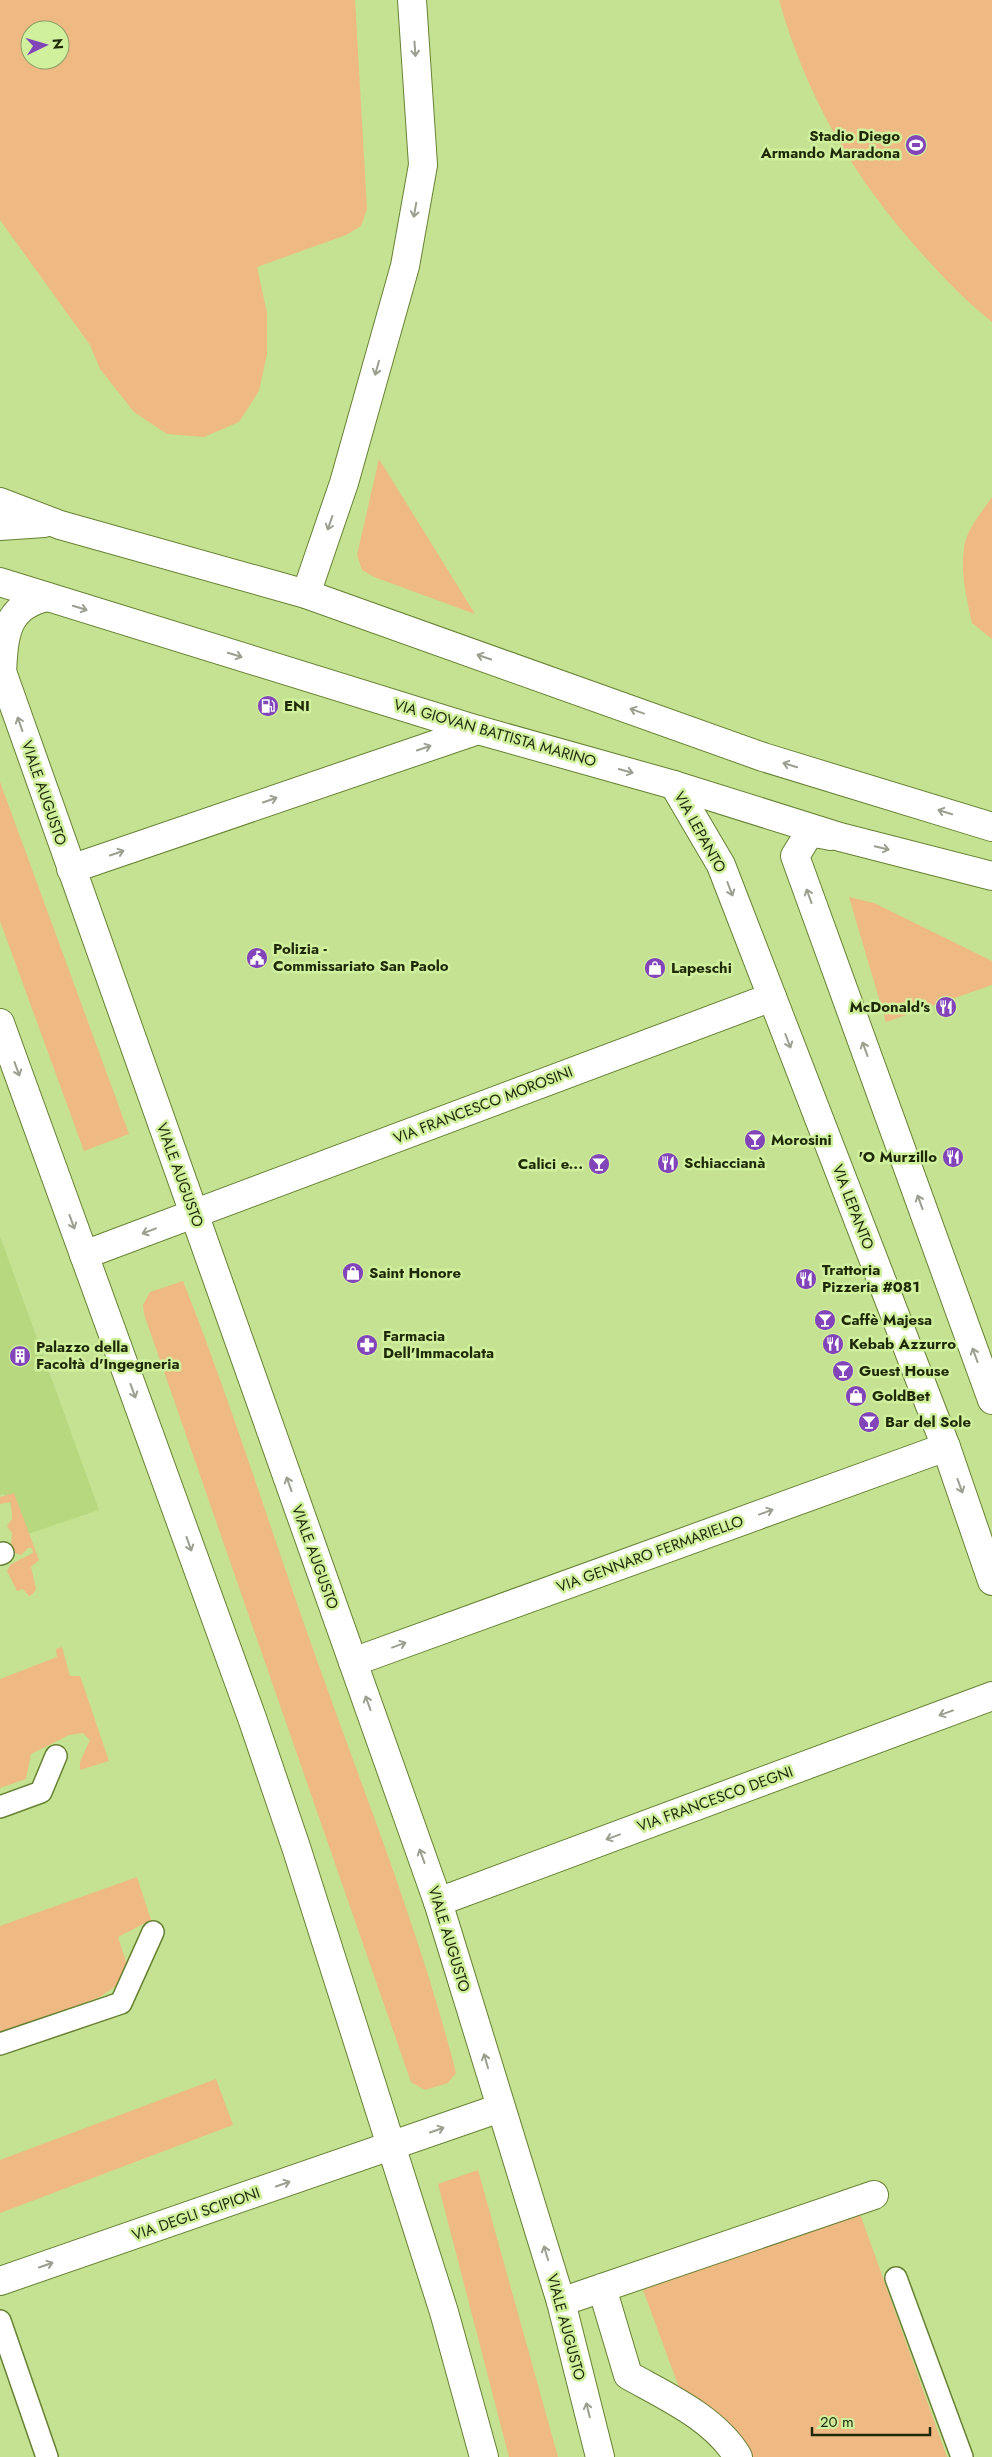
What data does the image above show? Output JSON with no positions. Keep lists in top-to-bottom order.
{
  "streets": {
    "street": [
      "VIA GIOVAN BATTISTA MARINO",
      "VIALE AUGUSTO",
      "VIA LEPANTO",
      "VIA FRANCESCO MOROSINI",
      "VIA GENNARO FERMARIELLO",
      "VIA FRANCESCO DEGNI",
      "VIA DEGLI SCIPIONI"
    ]
  },
  "crossings": [
    ["VIA GIOVAN BATTISTA MARINO", "VIA LEPANTO"],
    ["VIALE AUGUSTO", "VIA FRANCESCO MOROSINI"],
    ["VIALE AUGUSTO", "VIA GENNARO FERMARIELLO"],
    ["VIALE AUGUSTO", "VIA FRANCESCO DEGNI"],
    ["VIALE AUGUSTO", "VIA DEGLI SCIPIONI"],
    ["VIA LEPANTO", "VIA FRANCESCO MOROSINI"],
    ["VIA LEPANTO", "VIA GENNARO FERMARIELLO"]
  ],
  "one_way": ["VIA GENNARO FERMARIELLO", "VIA FRANCESCO DEGNI", "VIA DEGLI SCIPIONI"],
  "places": {
    "sports": ["Stadio Diego Armando Maradona"],
    "fuel station": ["ENI"],
    "public building": ["Polizia - Commissariato San Paolo"],
    "shop": ["Lapeschi", "Saint Honore", "GoldBet"],
    "restaurant": [
      "McDonald's",
      "'O Murzillo",
      "Schiaccianà",
      "Trattoria Pizzeria #081",
      "Kebab Azzurro"
    ],
    "bar": [
      "Morosini",
      "Calici e...",
      "Caffè Majesa",
      "Guest House",
      "Bar del Sole"
    ],
    "pharmacy": ["Farmacia Dell'Immacolata"],
    "building": ["Palazzo della Facoltà d'Ingegneria"]
  },
  "scale_bar": "20 m",
  "north": "right"
}
